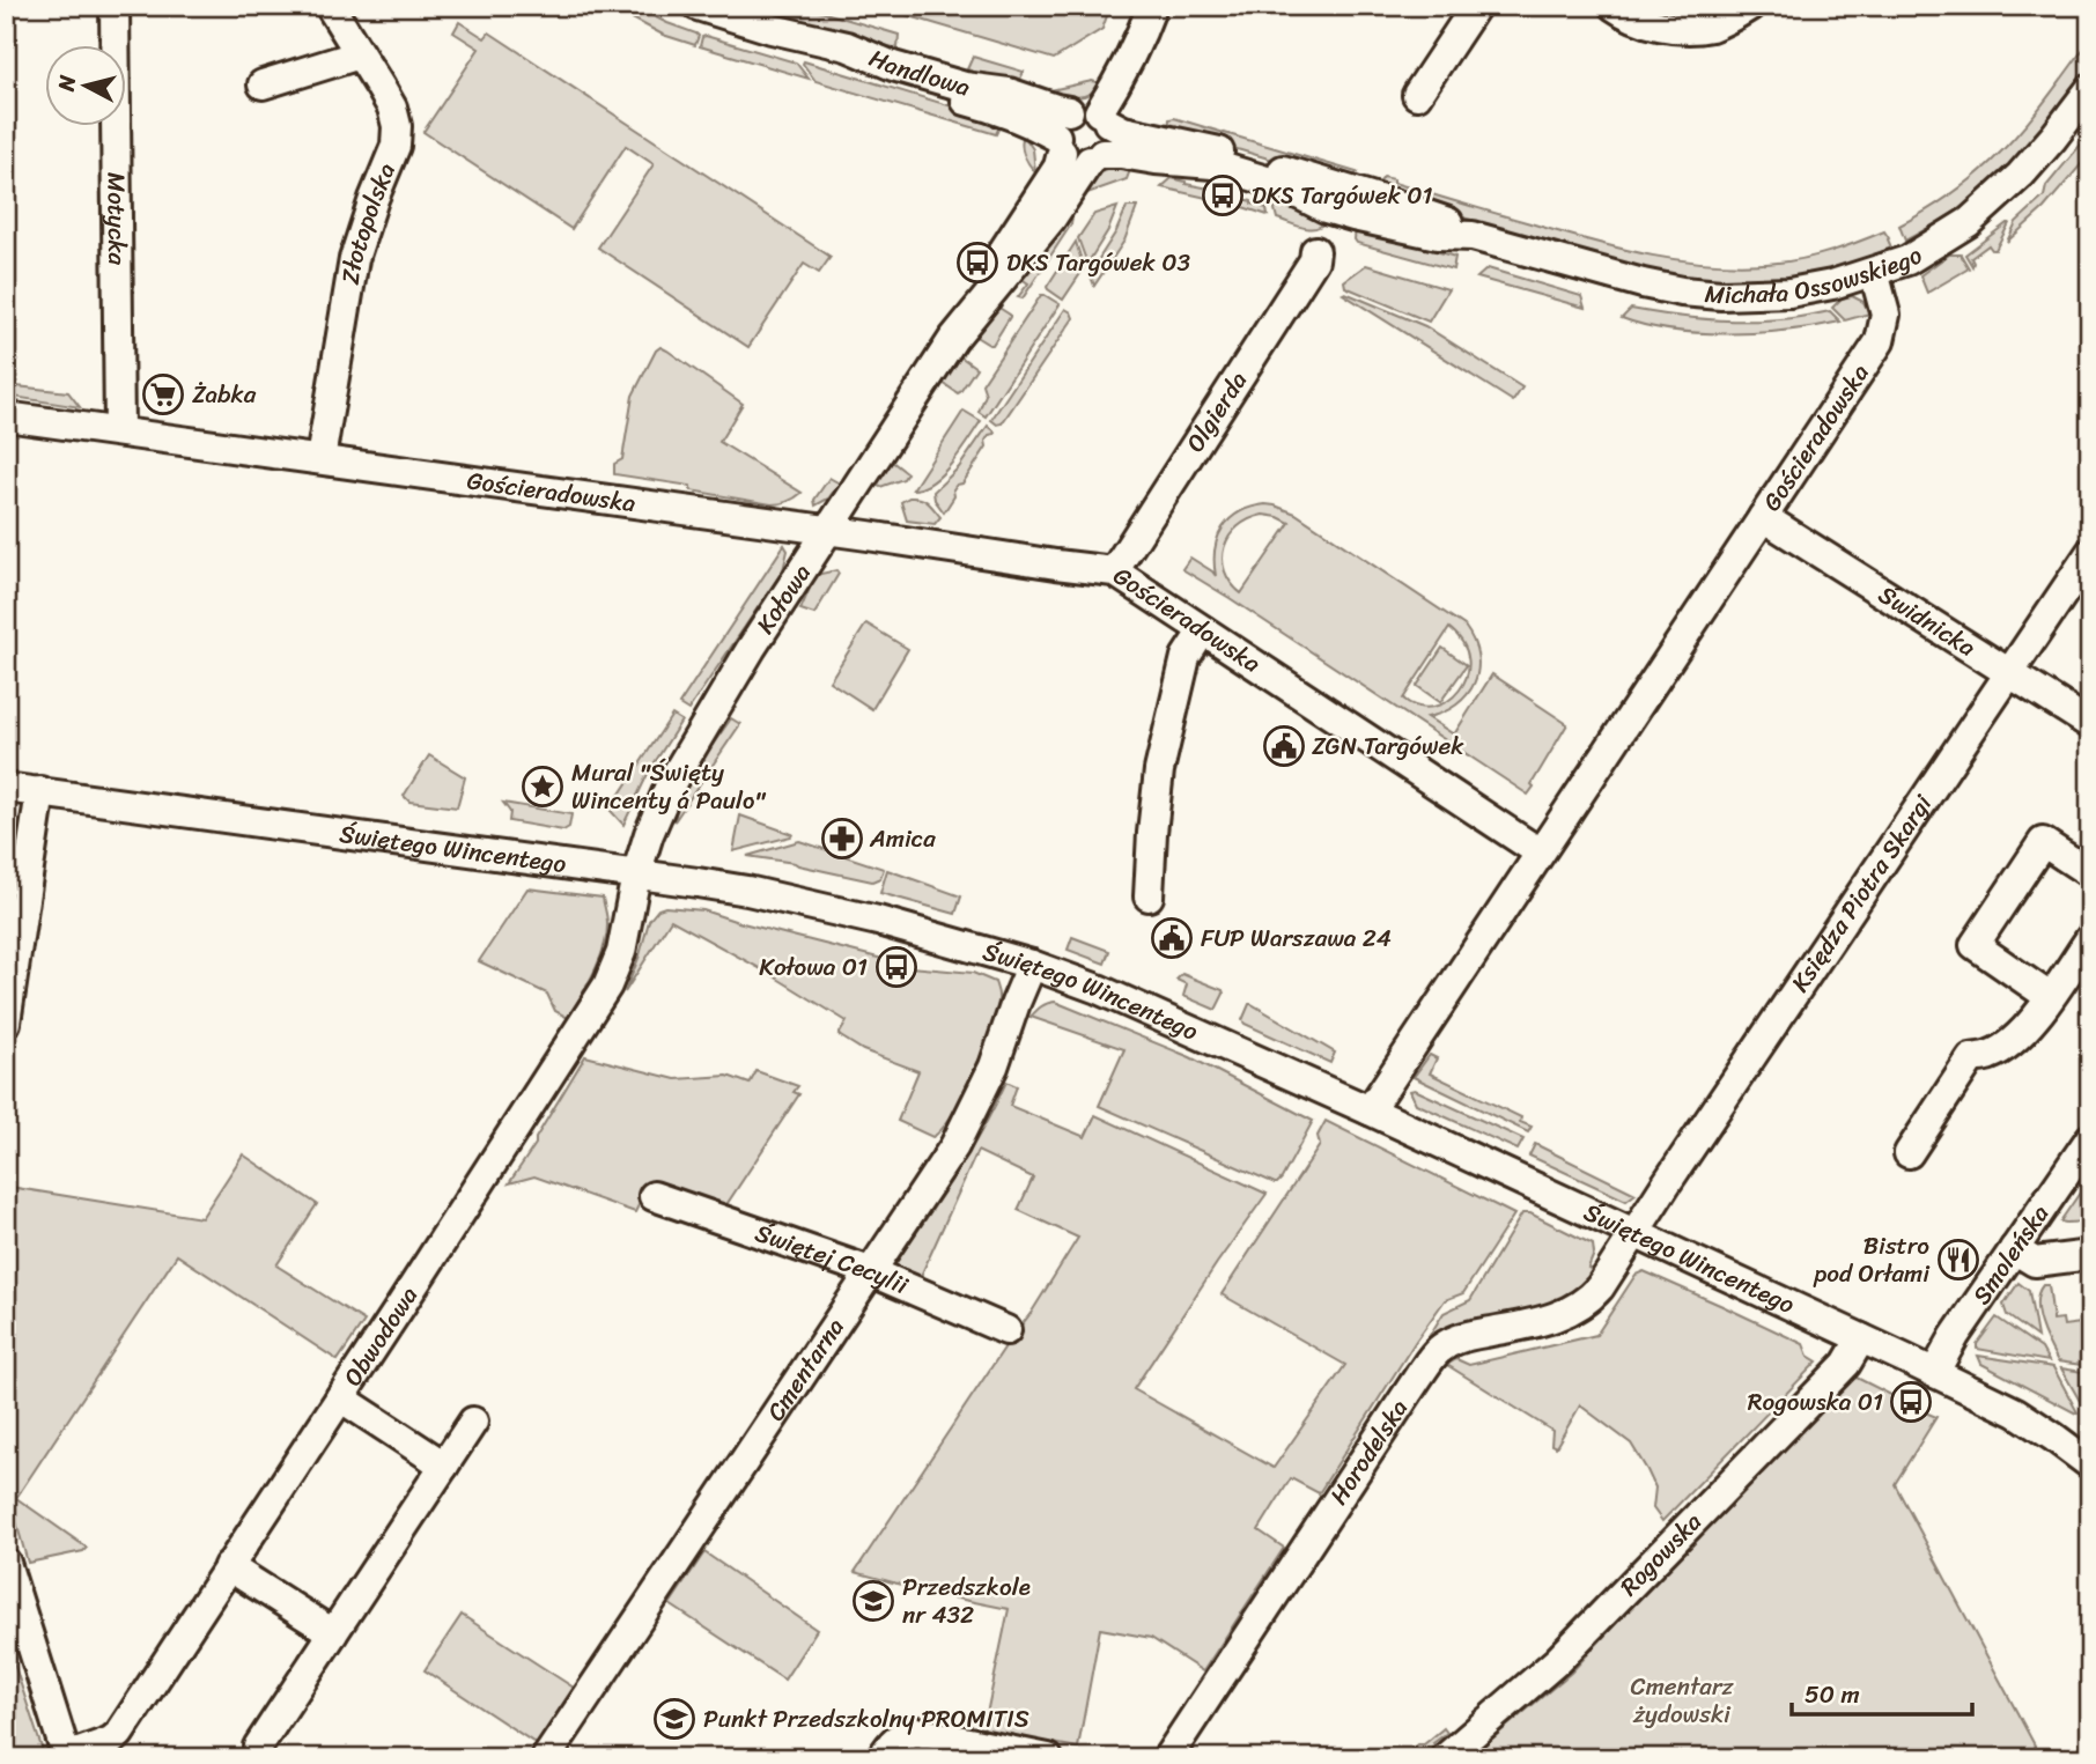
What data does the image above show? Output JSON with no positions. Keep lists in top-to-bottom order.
{
  "streets": {
    "street": [
      "Handlowa",
      "Motycka",
      "Złotopolska",
      "Michała Ossowskiego",
      "Olgierda",
      "Gościeradowska",
      "Kołowa",
      "Świdnicka",
      "Świętego Wincentego",
      "Księdza Piotra Skargi",
      "Smoleńska",
      "Świętej Cecylii",
      "Obwodowa",
      "Cmentarna",
      "Horodelska",
      "Rogowska"
    ]
  },
  "crossings": [
    ["Handlowa", "Michała Ossowskiego"],
    ["Handlowa", "Kołowa"],
    ["Motycka", "Gościeradowska"],
    ["Złotopolska", "Gościeradowska"],
    ["Michała Ossowskiego", "Gościeradowska"],
    ["Michała Ossowskiego", "Kołowa"],
    ["Olgierda", "Gościeradowska"],
    ["Gościeradowska", "Kołowa"],
    ["Gościeradowska", "Świdnicka"],
    ["Kołowa", "Świętego Wincentego"],
    ["Kołowa", "Obwodowa"],
    ["Świdnicka", "Księdza Piotra Skargi"],
    ["Świętego Wincentego", "Księdza Piotra Skargi"],
    ["Świętego Wincentego", "Smoleńska"],
    ["Świętego Wincentego", "Obwodowa"],
    ["Świętego Wincentego", "Cmentarna"],
    ["Świętego Wincentego", "Horodelska"],
    ["Świętego Wincentego", "Rogowska"],
    ["Księdza Piotra Skargi", "Horodelska"],
    ["Świętej Cecylii", "Cmentarna"]
  ],
  "parks": ["Cmentarz żydowski"],
  "places": {
    "bus stop": [
      "DKS Targówek 01",
      "DKS Targówek 03",
      "Kołowa 01",
      "Rogowska 01"
    ],
    "supermarket": ["Żabka"],
    "public building": ["ZGN Targówek", "FUP Warszawa 24"],
    "place": ["Mural \"Święty Wincenty á Paulo\""],
    "pharmacy": ["Amica"],
    "restaurant": ["Bistro pod Orłami"],
    "school or university": ["Przedszkole nr 432", "Punkt Przedszkolny PROMITIS"]
  },
  "scale_bar": "50 m",
  "north": "left"
}
